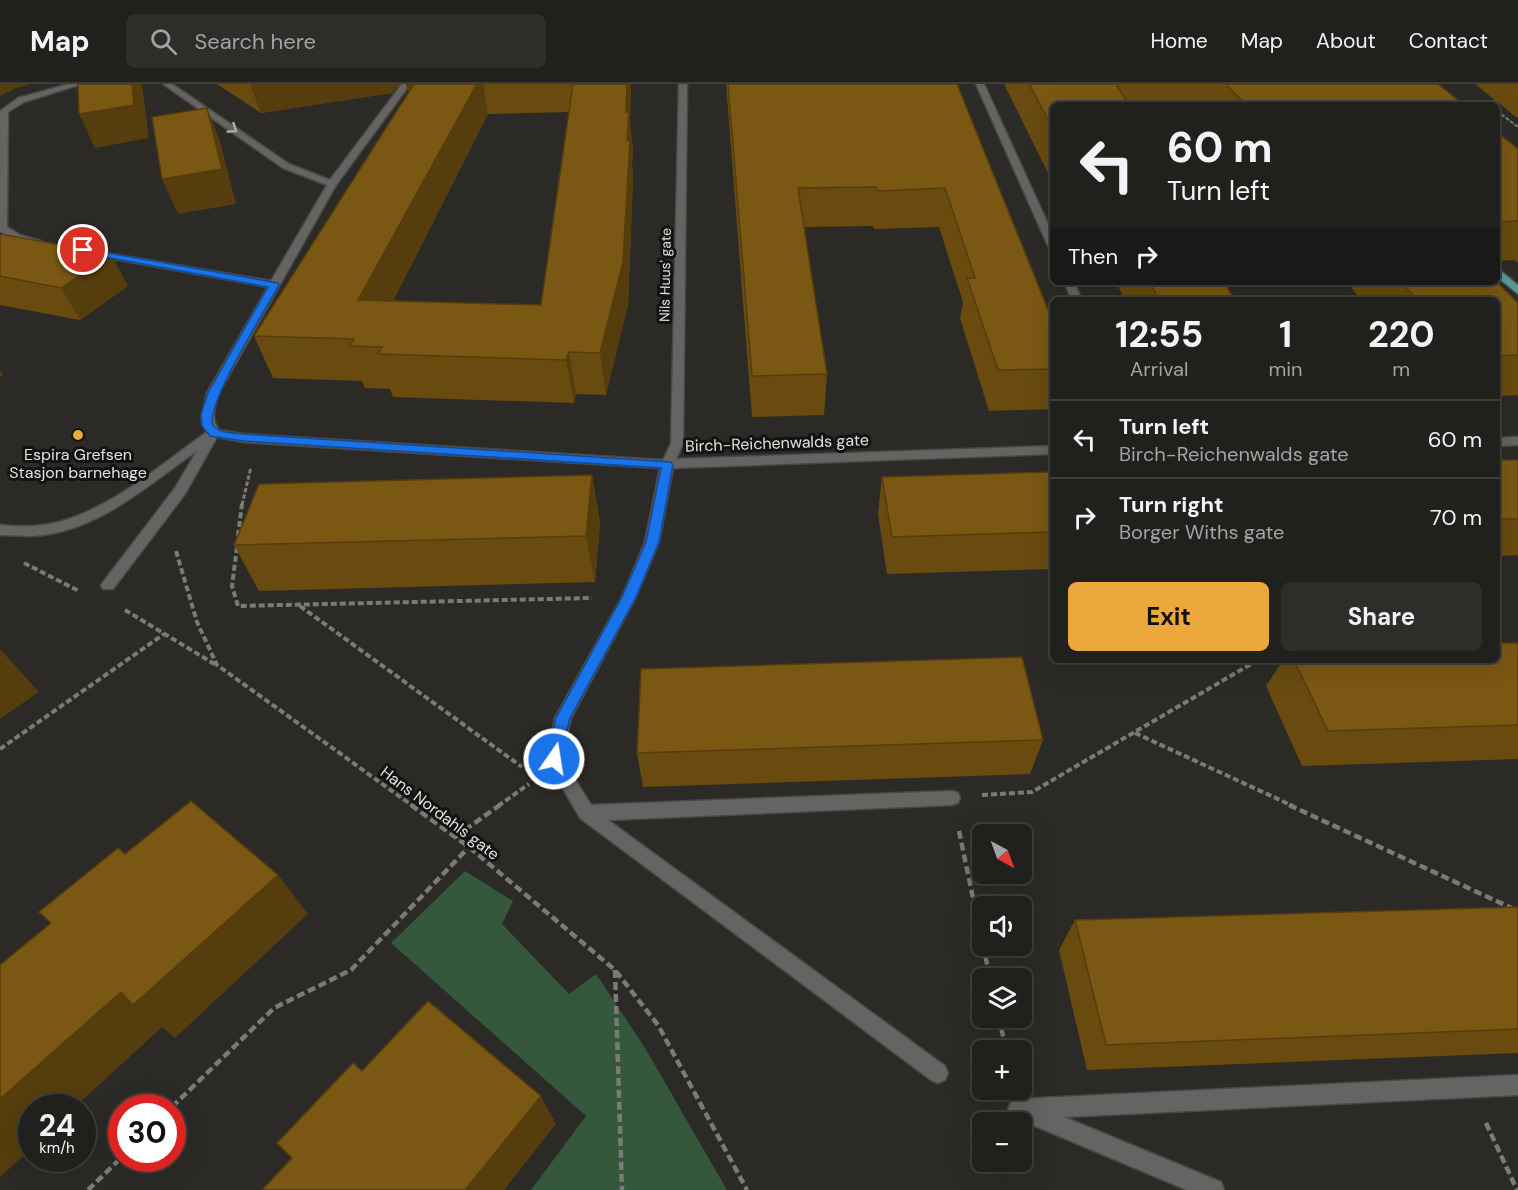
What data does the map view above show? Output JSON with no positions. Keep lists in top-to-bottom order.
{
  "streets": {
    "street": ["Nils Huus' gate", "Birch-Reichenwalds gate"],
    "path": ["Hans Nordahls gate"]
  },
  "crossings": [
    ["Nils Huus' gate", "Birch-Reichenwalds gate"]
  ],
  "places": ["Espira Grefsen Stasjon barnehage"],
  "north": "bottom right",
  "page": {
    "header": "Map",
    "search": "Search here",
    "nav": [
      "Home",
      "Map",
      "About",
      "Contact"
    ],
    "turn": ["60 m", "Turn left"],
    "then": "Then",
    "eta": [
      "12:55",
      "Arrival",
      "1",
      "min",
      "220",
      "m"
    ],
    "list": [
      {
        "name": "Turn left",
        "note": "Birch-Reichenwalds gate",
        "value": "60 m"
      },
      {
        "name": "Turn right",
        "note": "Borger Withs gate",
        "value": "70 m"
      }
    ],
    "buttons": ["Exit", "Share"],
    "map_buttons": ["+", "−"],
    "speed": "24 km/h",
    "limit": "30"
  }
}
